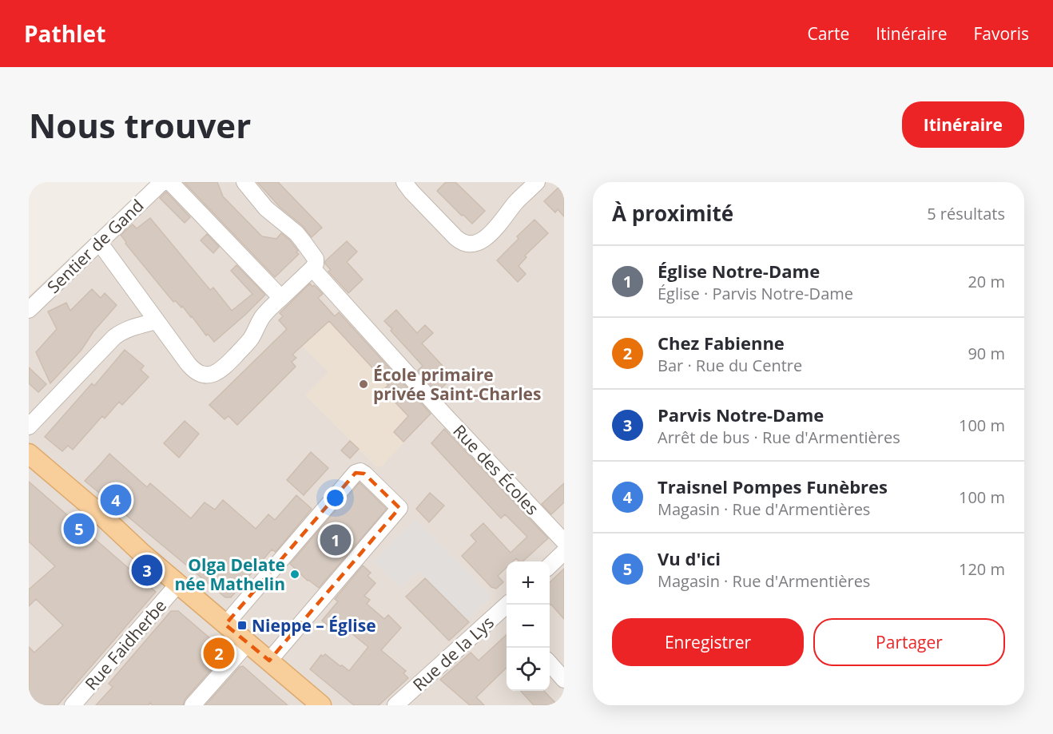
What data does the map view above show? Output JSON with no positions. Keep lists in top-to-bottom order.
{
  "streets": {
    "street": [
      "Sentier de Gand",
      "Rue des Écoles",
      "Rue Faidherbe",
      "Rue de la Lys"
    ]
  },
  "places": {
    "other": ["École primaire privée Saint-Charles", "Olga Delate née Mathelin"],
    "transit": ["Nieppe – Église"]
  },
  "page": {
    "header": "Pathlet",
    "nav": ["Carte", "Itinéraire", "Favoris"],
    "buttons": [
      "Itinéraire",
      ["Enregistrer", "Partager"]
    ],
    "title": "Nous trouver",
    "heading": ["À proximité", "5 résultats"],
    "list": [
      {
        "mark": "1",
        "name": "Église Notre-Dame",
        "note": "Église · Parvis Notre-Dame",
        "value": "20 m"
      },
      {
        "mark": "2",
        "name": "Chez Fabienne",
        "note": "Bar · Rue du Centre",
        "value": "90 m"
      },
      {
        "mark": "3",
        "name": "Parvis Notre-Dame",
        "note": "Arrêt de bus · Rue d'Armentières",
        "value": "100 m"
      },
      {
        "mark": "4",
        "name": "Traisnel Pompes Funèbres",
        "note": "Magasin · Rue d'Armentières",
        "value": "100 m"
      },
      {
        "mark": "5",
        "name": "Vu d'ici",
        "note": "Magasin · Rue d'Armentières",
        "value": "120 m"
      }
    ],
    "pins": [
      "4",
      "5",
      "1",
      "3",
      "2"
    ],
    "map_buttons": ["+", "−"]
  }
}
